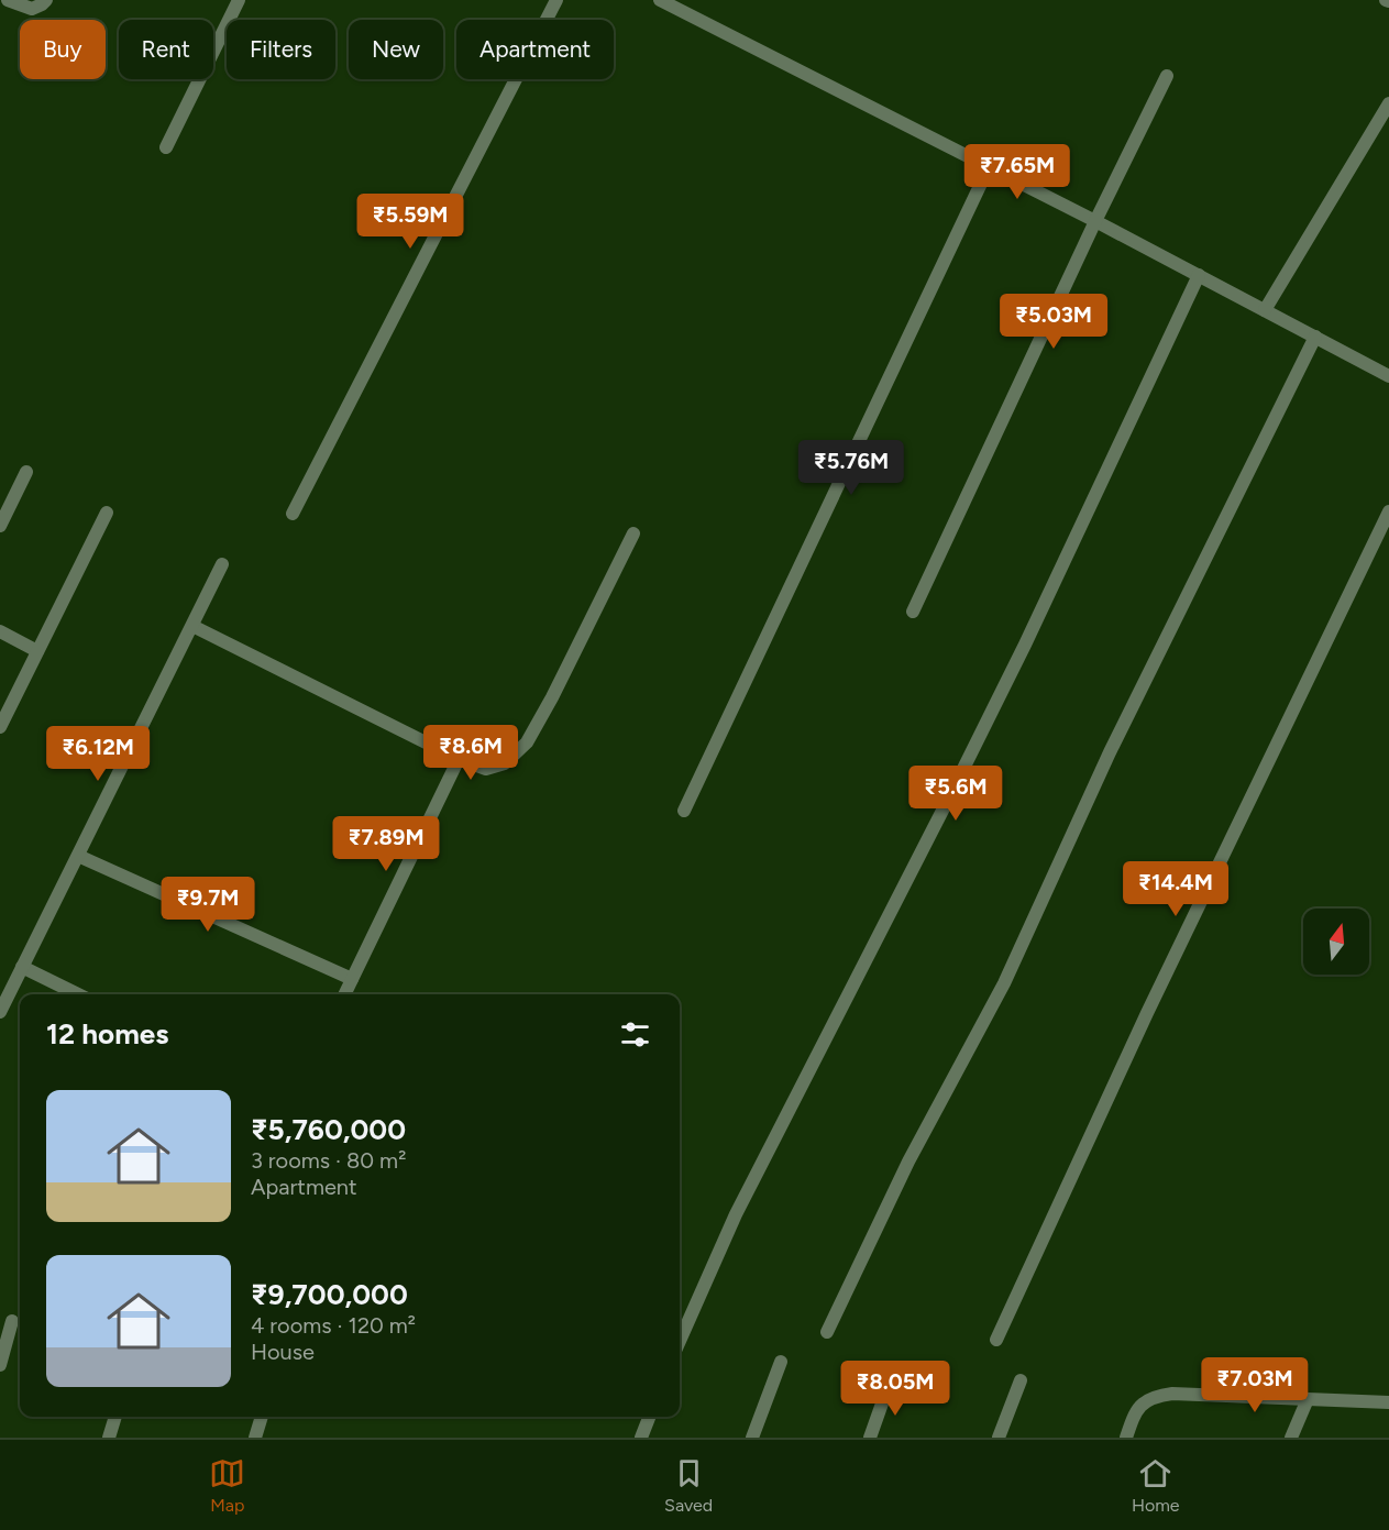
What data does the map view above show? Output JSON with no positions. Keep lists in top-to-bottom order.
{
  "north": "top",
  "page": {
    "chip": [
      "Buy",
      "Rent",
      "Filters",
      "New",
      "Apartment"
    ],
    "price": [
      "₹7.65M",
      "₹5.59M",
      "₹5.03M",
      "₹5.76M",
      "₹8.6M",
      "₹6.12M",
      "₹5.6M",
      "₹7.89M",
      "₹14.4M",
      "₹9.7M",
      "₹7.03M",
      "₹8.05M"
    ],
    "heading": "12 homes",
    "list": [
      {
        "name": "₹5,760,000",
        "note": "3 rooms · 80 m² · Apartment"
      },
      {
        "name": "₹9,700,000",
        "note": "4 rooms · 120 m² · House"
      }
    ],
    "tabs": ["Map", "Saved", "Home"]
  }
}
